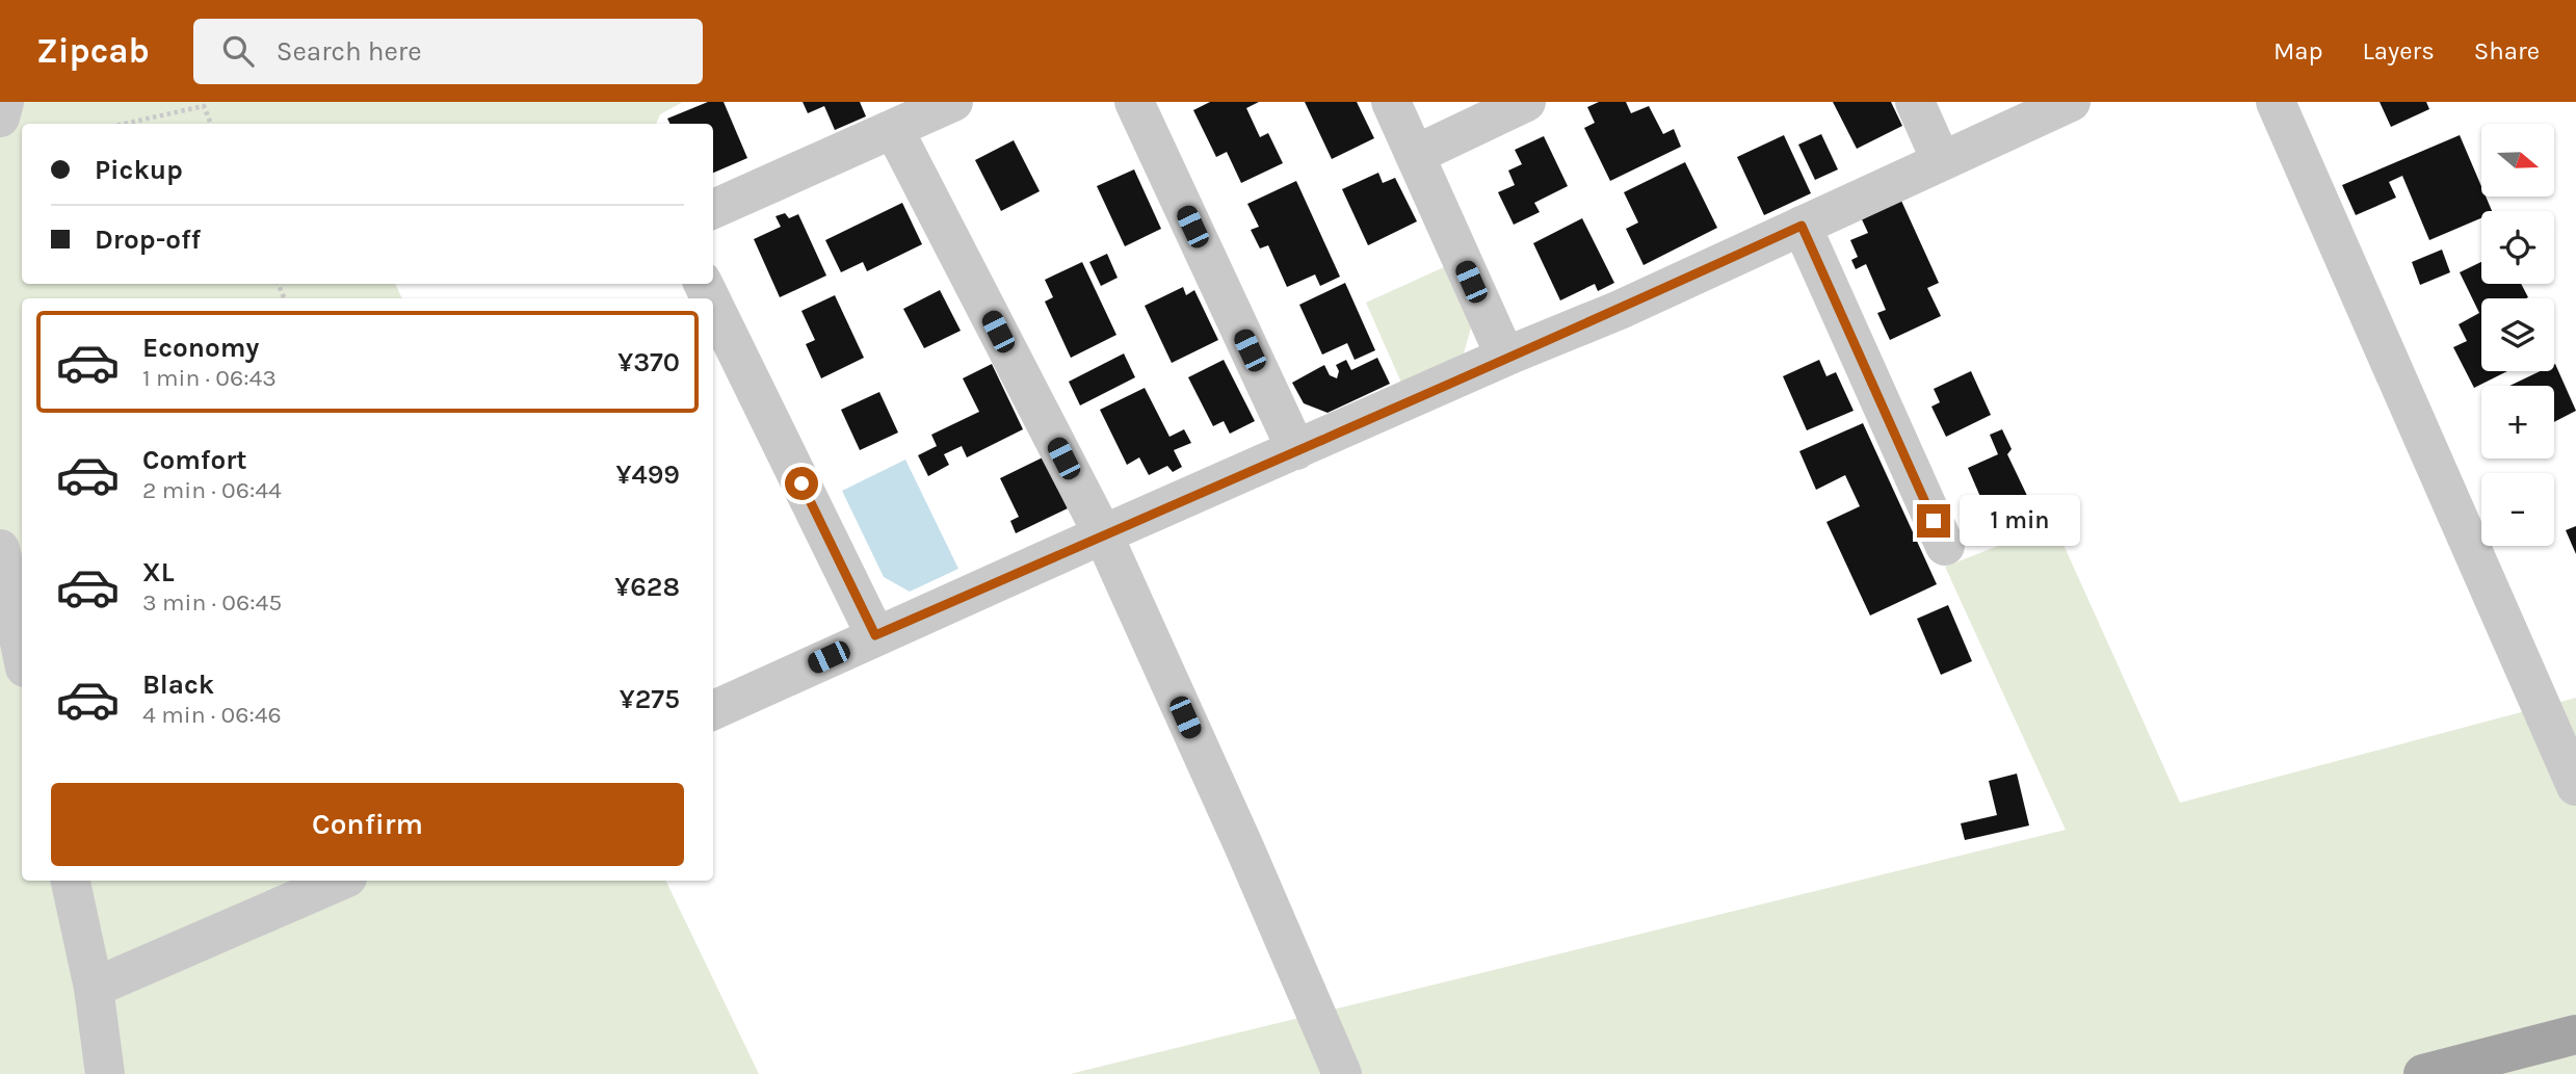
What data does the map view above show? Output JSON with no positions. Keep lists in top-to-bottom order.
{
  "north": "right",
  "page": {
    "header": "Zipcab",
    "search": "Search here",
    "nav": ["Map", "Layers", "Share"],
    "map_buttons": ["+", "−"],
    "banner": ["Pickup", "Drop-off"],
    "list": [
      {
        "name": "Economy",
        "note": "1 min · 06:43",
        "value": "¥370"
      },
      {
        "name": "Comfort",
        "note": "2 min · 06:44",
        "value": "¥499"
      },
      {
        "name": "XL",
        "note": "3 min · 06:45",
        "value": "¥628"
      },
      {
        "name": "Black",
        "note": "4 min · 06:46",
        "value": "¥275"
      }
    ],
    "bubble": "1 min",
    "buttons": "Confirm"
  }
}
